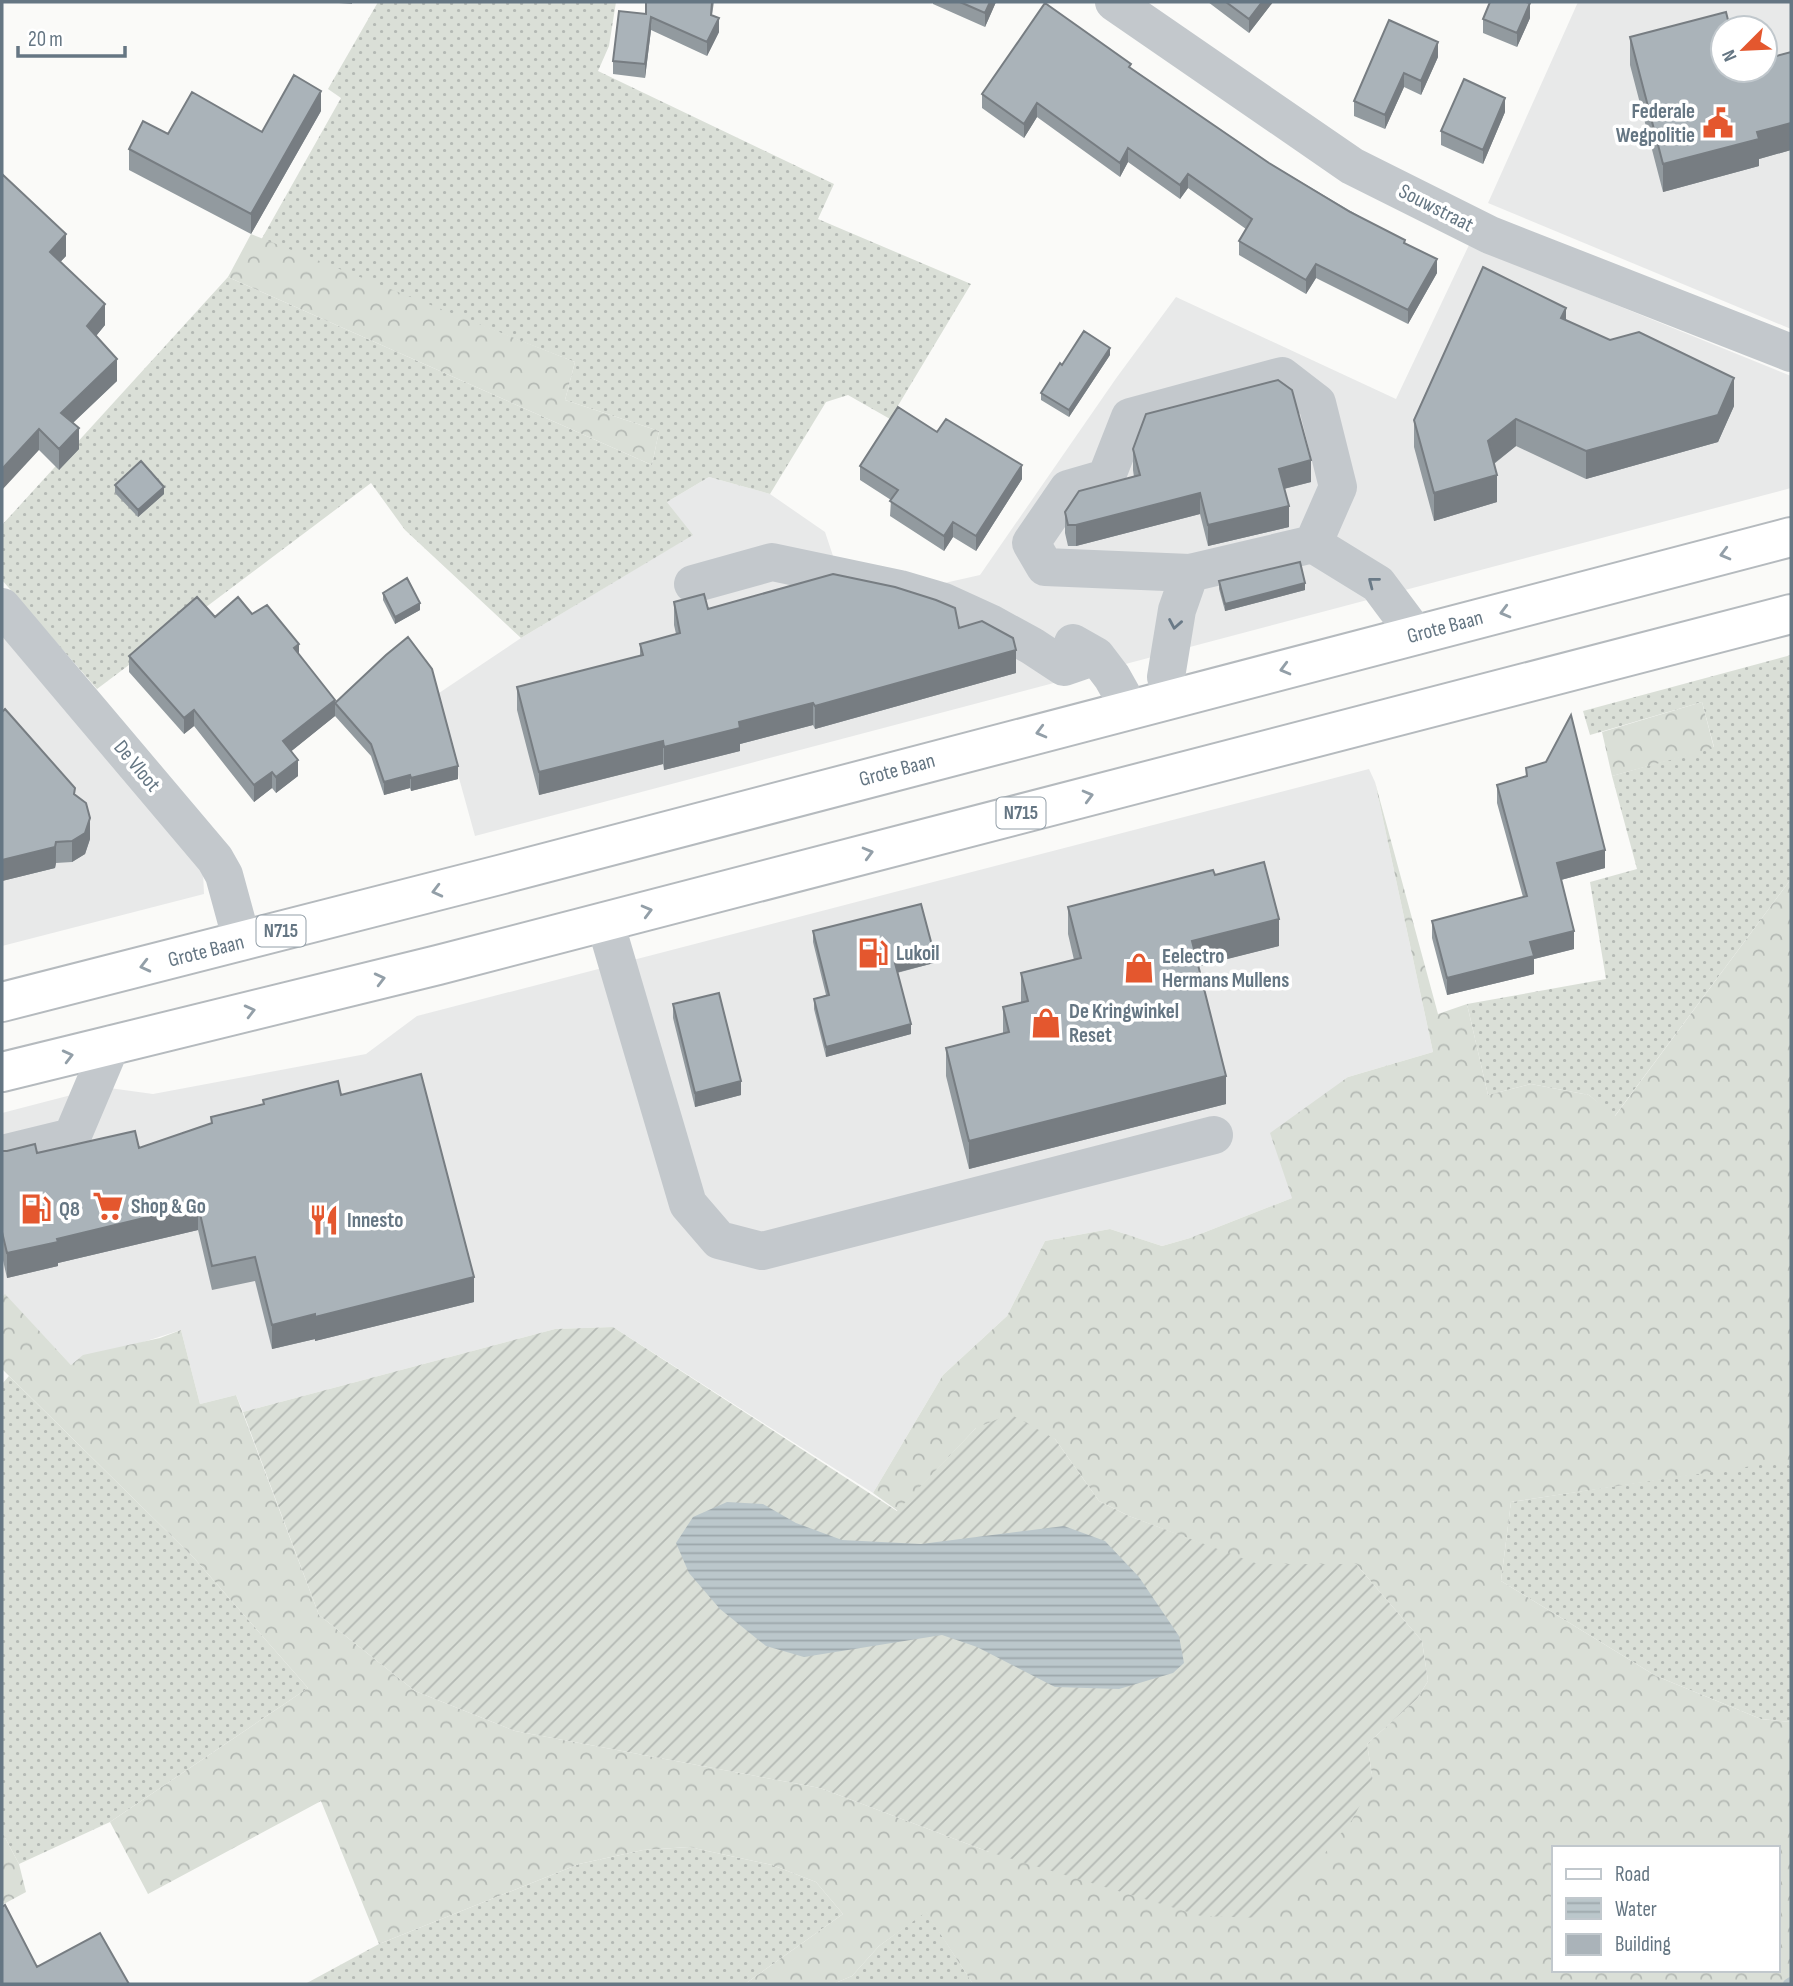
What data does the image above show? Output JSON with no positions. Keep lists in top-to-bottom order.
{
  "streets": {
    "main road": ["Grote Baan", "N715"],
    "street": ["Souwstraat", "De Vloot"]
  },
  "crossings": [
    ["Grote Baan", "De Vloot"]
  ],
  "places": {
    "public building": ["Federale Wegpolitie"],
    "fuel station": ["Lukoil", "Q8"],
    "shop": ["Eelectro Hermans Mullens", "De Kringwinkel Reset"],
    "supermarket": ["Shop & Go"],
    "restaurant": ["Innesto"]
  },
  "legend": ["Road", "Water", "Building"],
  "scale_bar": "20 m",
  "north": "bottom left"
}
